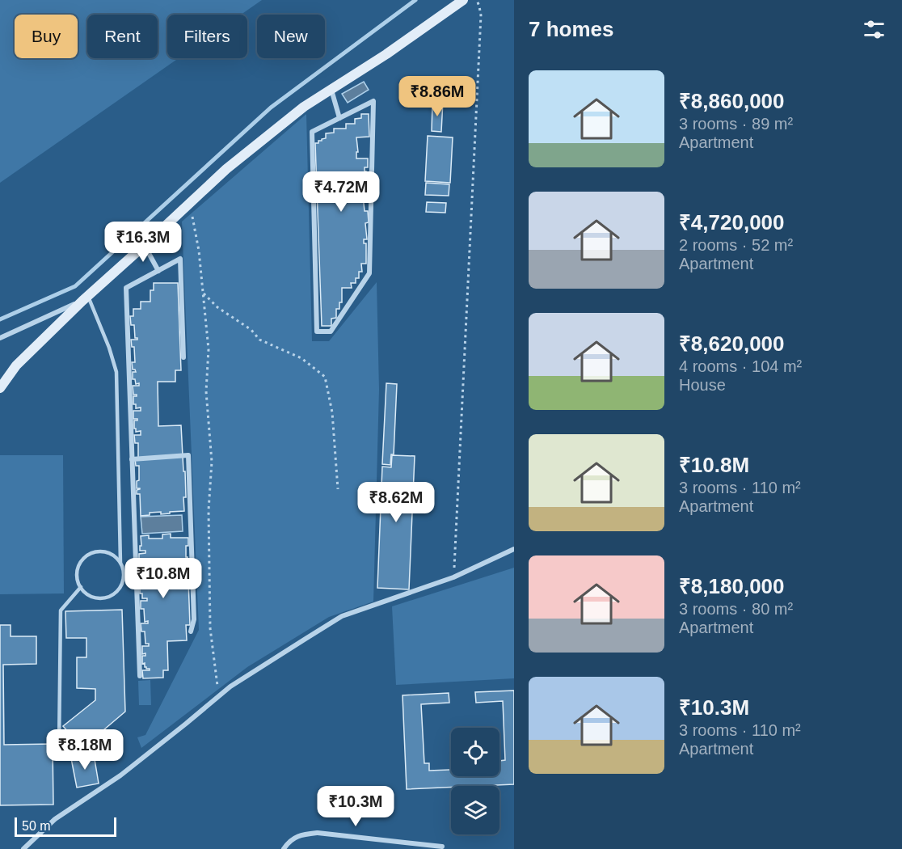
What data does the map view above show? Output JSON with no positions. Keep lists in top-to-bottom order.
{
  "scale_bar": "50 m",
  "page": {
    "heading": "7 homes",
    "chip": [
      "Buy",
      "Rent",
      "Filters",
      "New"
    ],
    "list": [
      {
        "name": "₹8,860,000",
        "note": "3 rooms · 89 m² · Apartment"
      },
      {
        "name": "₹4,720,000",
        "note": "2 rooms · 52 m² · Apartment"
      },
      {
        "name": "₹8,620,000",
        "note": "4 rooms · 104 m² · House"
      },
      {
        "name": "₹10.8M",
        "note": "3 rooms · 110 m² · Apartment"
      },
      {
        "name": "₹8,180,000",
        "note": "3 rooms · 80 m² · Apartment"
      },
      {
        "name": "₹10.3M",
        "note": "3 rooms · 110 m² · Apartment"
      }
    ],
    "price": [
      "₹8.86M",
      "₹4.72M",
      "₹16.3M",
      "₹8.62M",
      "₹10.8M",
      "₹8.18M",
      "₹10.3M"
    ],
    "scale": "50 m"
  }
}
